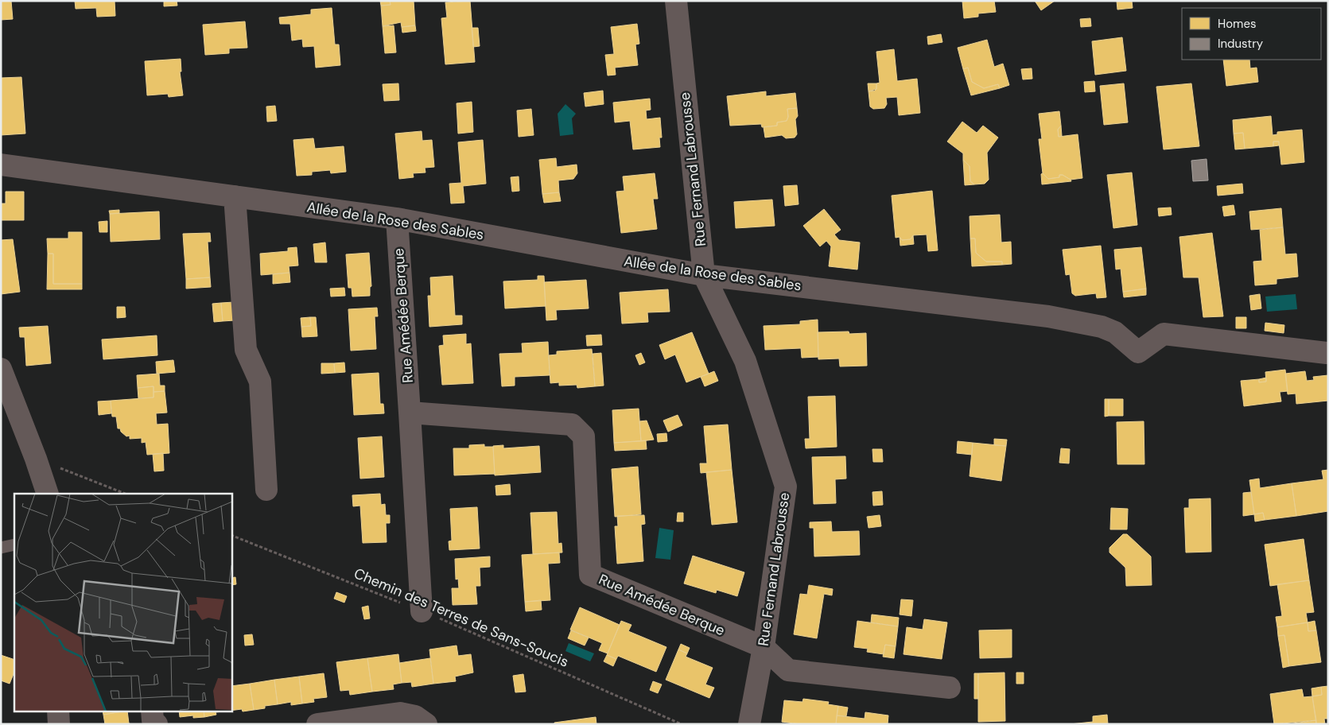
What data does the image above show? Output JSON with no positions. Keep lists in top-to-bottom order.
{
  "streets": {
    "street": ["Rue Fernand Labrousse", "Allée de la Rose des Sables", "Rue Amédée Berque"],
    "path": ["Chemin des Terres de Sans-Soucis"]
  },
  "crossings": [
    ["Rue Fernand Labrousse", "Allée de la Rose des Sables"],
    ["Rue Fernand Labrousse", "Rue Amédée Berque"],
    ["Allée de la Rose des Sables", "Rue Amédée Berque"],
    ["Rue Amédée Berque", "Chemin des Terres de Sans-Soucis"]
  ],
  "legend": ["Homes", "Industry"]
}
